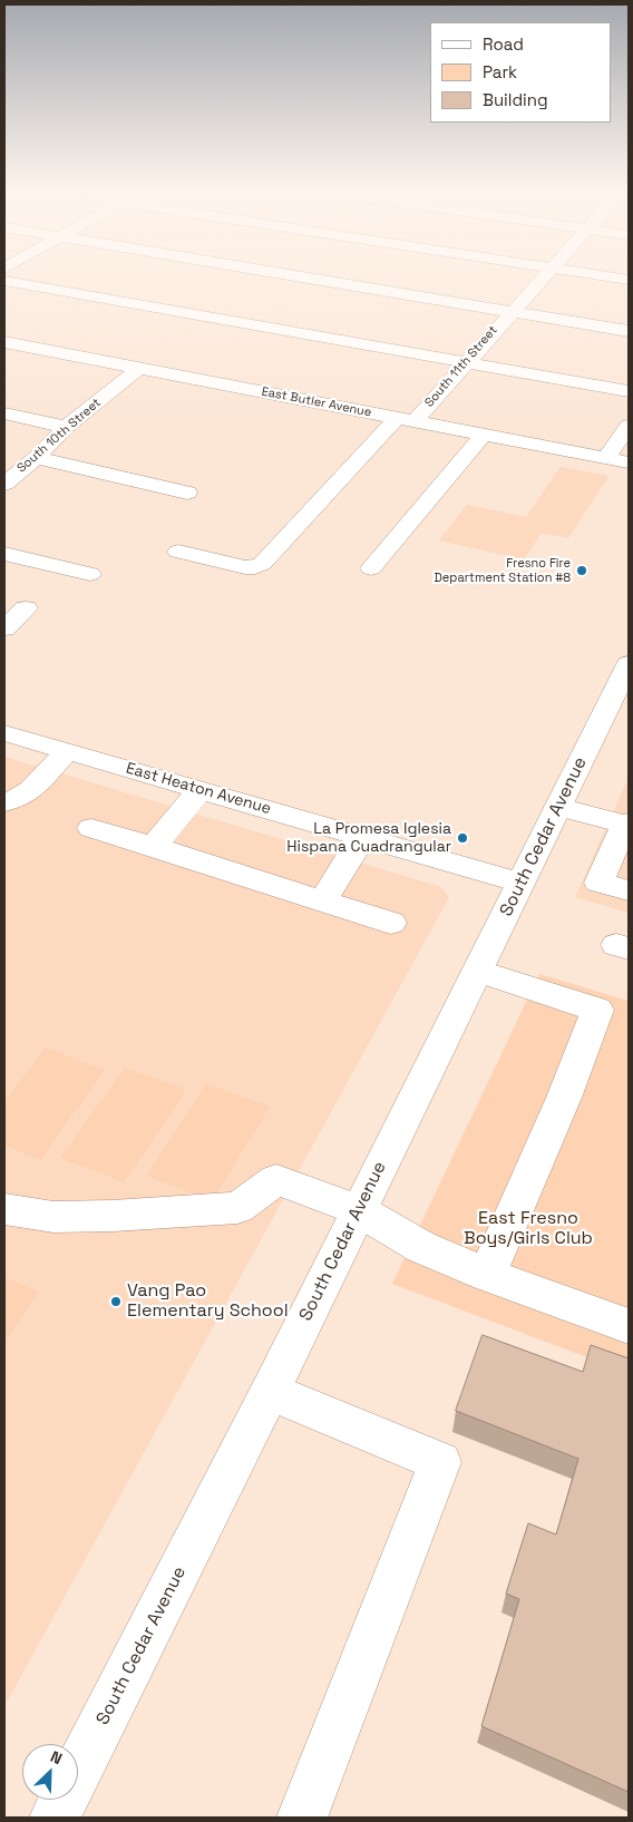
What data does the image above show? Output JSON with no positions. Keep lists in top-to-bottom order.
{
  "streets": {
    "street": [
      "South 11th Street",
      "East Butler Avenue",
      "South 10th Street",
      "East Heaton Avenue",
      "South Cedar Avenue"
    ]
  },
  "crossings": [
    ["South 11th Street", "East Butler Avenue"],
    ["East Butler Avenue", "South 10th Street"],
    ["East Heaton Avenue", "South Cedar Avenue"]
  ],
  "parks": ["East Fresno Boys/Girls Club"],
  "places": ["Fresno Fire Department Station #8", "La Promesa Iglesia Hispana Cuadrangular", "Vang Pao Elementary School"],
  "legend": ["Road", "Park", "Building"],
  "north": "top right"
}
